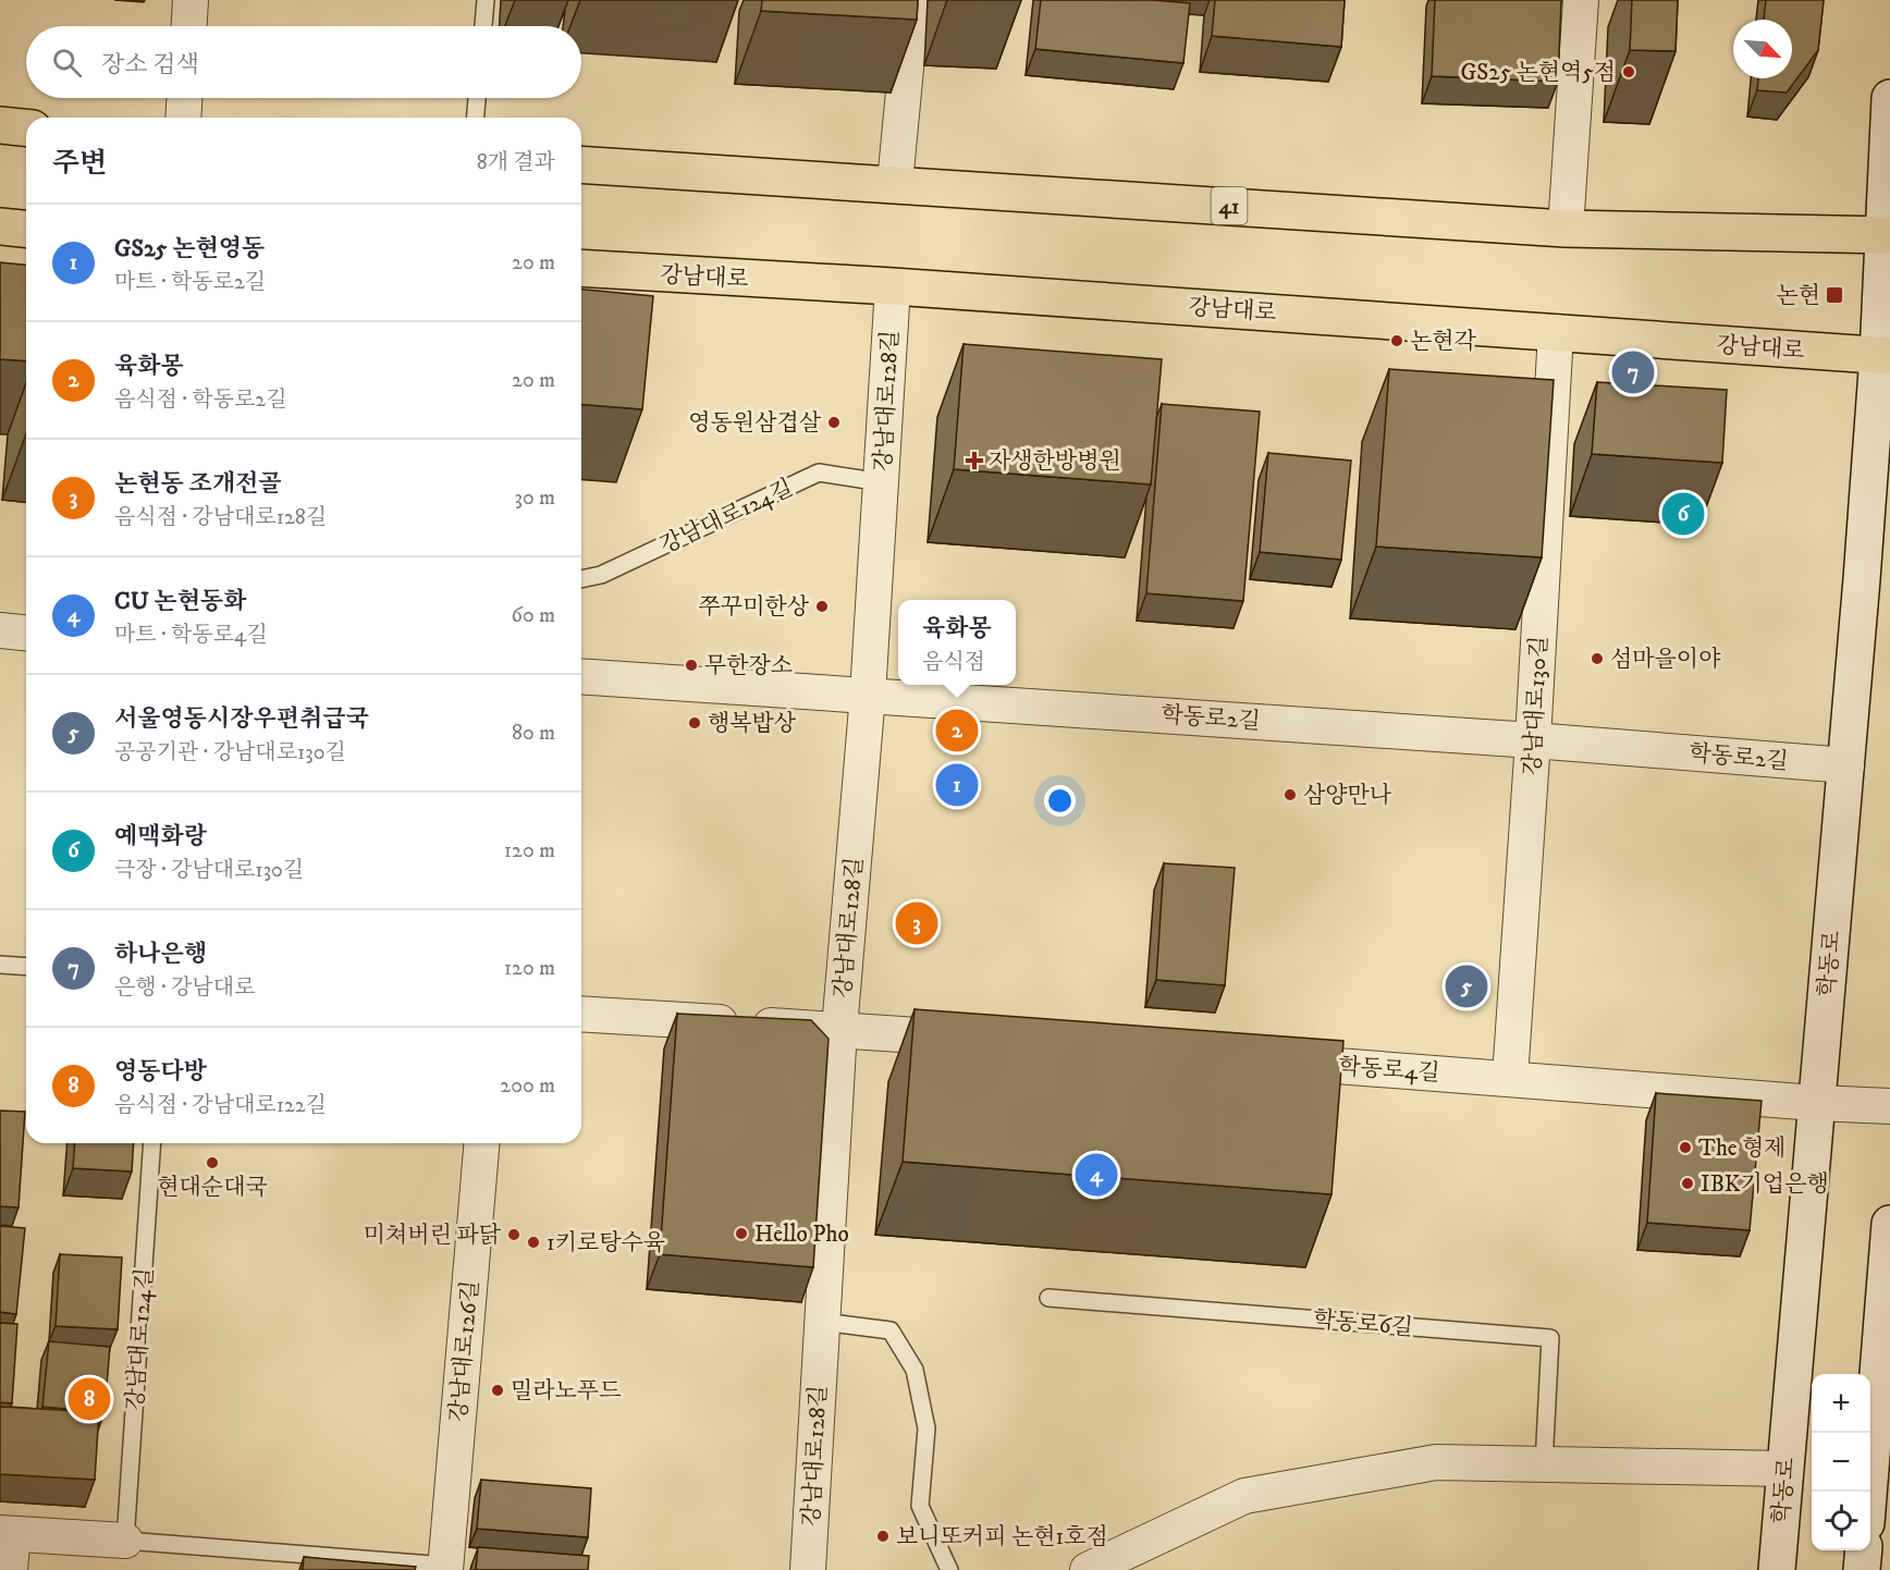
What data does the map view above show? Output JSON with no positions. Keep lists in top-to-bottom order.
{
  "streets": {
    "main road": ["41", "강남대로", "학동로"],
    "street": [
      "강남대로128길",
      "강남대로130길",
      "학동로2길",
      "학동로4길",
      "강남대로126길"
    ],
    "lane": ["강남대로124길", "학동로6길"]
  },
  "crossings": [
    ["41", "학동로"],
    ["강남대로", "강남대로128길"],
    ["강남대로", "강남대로130길"],
    ["강남대로", "학동로"],
    ["강남대로128길", "강남대로124길"],
    ["강남대로128길", "학동로2길"],
    ["강남대로124길", "강남대로126길"],
    ["강남대로130길", "학동로2길"],
    ["강남대로130길", "학동로4길"],
    ["학동로2길", "학동로"],
    ["학동로", "학동로4길"]
  ],
  "places": {
    "other": [
      "GS25 논현역5점",
      "논현각",
      "영동원삼겹살",
      "쭈꾸미한상",
      "섬마을이야",
      "무한장소",
      "행복밥상",
      "삼양만나",
      "The 형제",
      "현대순대국",
      "IBK기업은행",
      "Hello Pho",
      "미쳐버린 파닭",
      "1키로탕수육",
      "밀라노푸드",
      "보니또커피 논현1호점"
    ],
    "transit": ["논현"],
    "health": ["자생한방병원"]
  },
  "north": "bottom right",
  "page": {
    "search": "장소 검색",
    "heading": ["주변", "8개 결과"],
    "list": [
      {
        "mark": "1",
        "name": "GS25 논현영동",
        "note": "마트 · 학동로2길",
        "value": "20 m"
      },
      {
        "mark": "2",
        "name": "육화몽",
        "note": "음식점 · 학동로2길",
        "value": "20 m"
      },
      {
        "mark": "3",
        "name": "논현동 조개전골",
        "note": "음식점 · 강남대로128길",
        "value": "30 m"
      },
      {
        "mark": "4",
        "name": "CU 논현동화",
        "note": "마트 · 학동로4길",
        "value": "60 m"
      },
      {
        "mark": "5",
        "name": "서울영동시장우편취급국",
        "note": "공공기관 · 강남대로130길",
        "value": "80 m"
      },
      {
        "mark": "6",
        "name": "예맥화랑",
        "note": "극장 · 강남대로130길",
        "value": "120 m"
      },
      {
        "mark": "7",
        "name": "하나은행",
        "note": "은행 · 강남대로",
        "value": "120 m"
      },
      {
        "mark": "8",
        "name": "영동다방",
        "note": "음식점 · 강남대로122길",
        "value": "200 m"
      }
    ],
    "pins": [
      "7",
      "6",
      "2",
      "1",
      "3",
      "5",
      "4",
      "8"
    ],
    "popup": ["육화몽", "음식점"],
    "map_buttons": ["+", "−"]
  }
}
